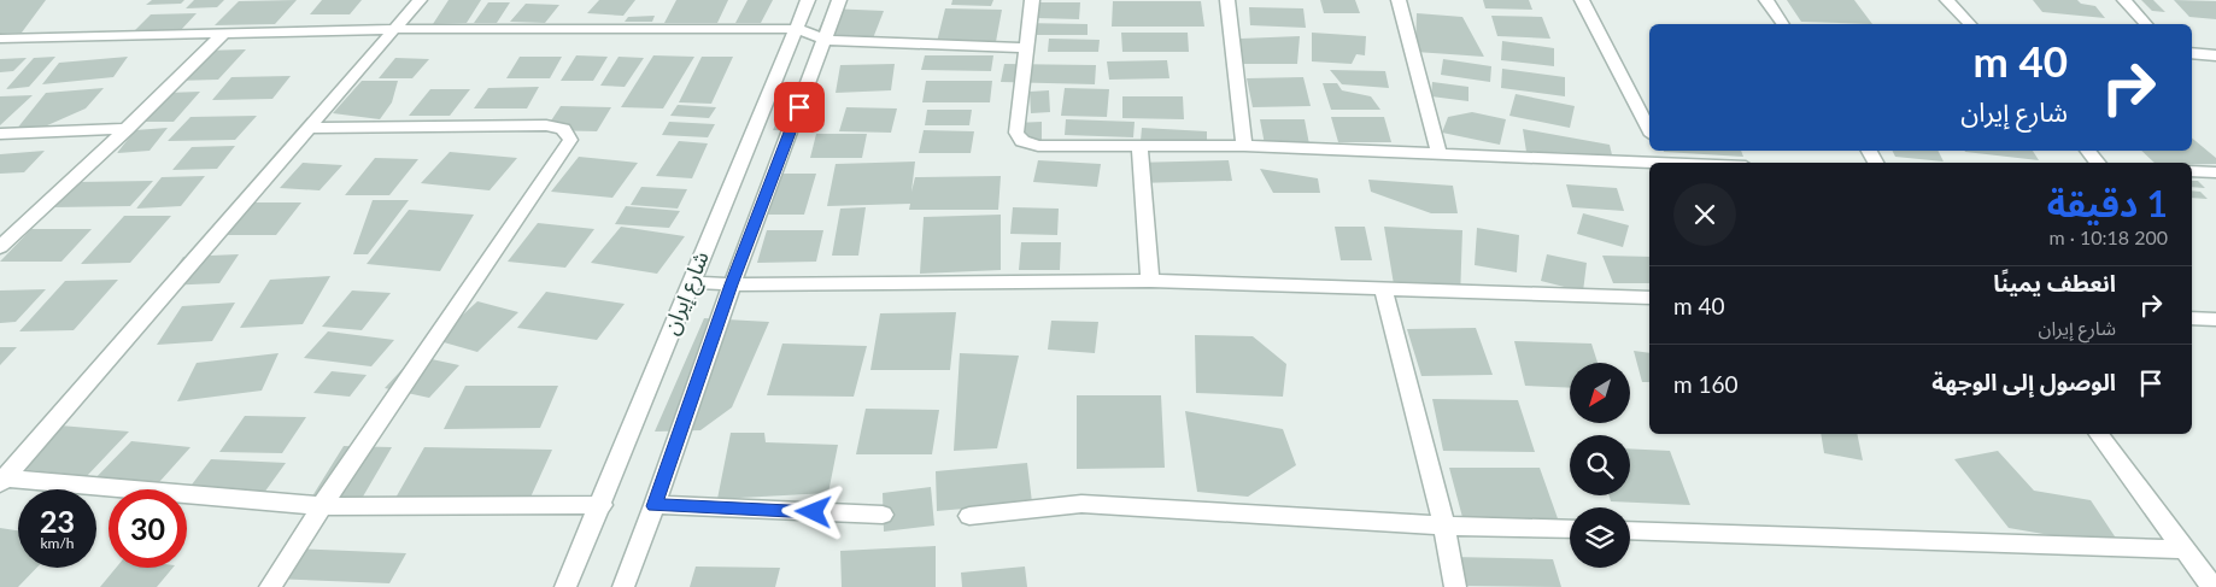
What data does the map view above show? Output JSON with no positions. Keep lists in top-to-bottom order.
{
  "streets": {
    "street": ["شارع إيران"]
  },
  "north": "bottom left",
  "page": {
    "turn": ["40 m", "شارع إيران"],
    "heading": ["1 دقيقة", "200 m · 10:18"],
    "list": [
      {
        "name": "انعطف يمينًا",
        "note": "شارع إيران",
        "value": "40 m"
      },
      {
        "name": "الوصول إلى الوجهة",
        "value": "160 m"
      }
    ],
    "speed": "23 km/h",
    "limit": "30"
  }
}
